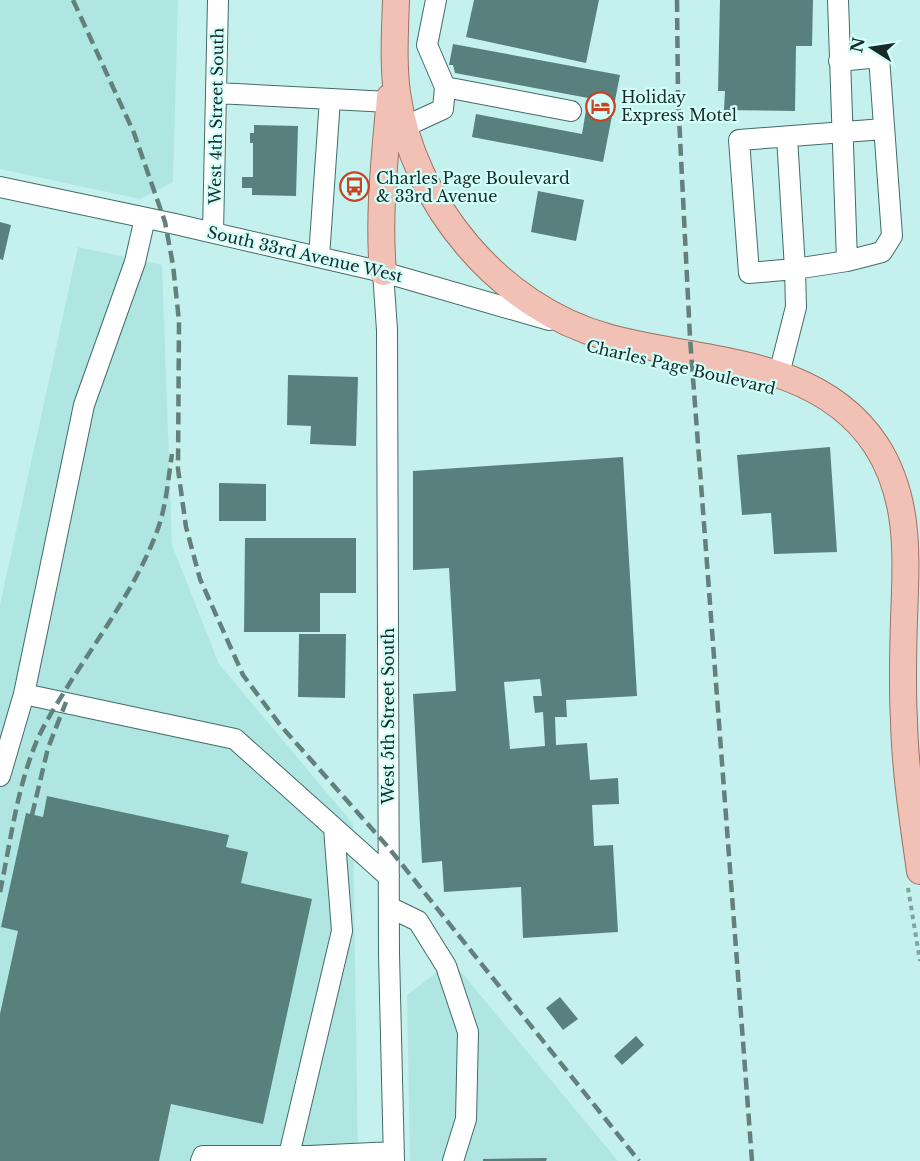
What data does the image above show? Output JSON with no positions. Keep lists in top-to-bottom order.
{
  "streets": {
    "street": ["West 4th Street South", "South 33rd Avenue West", "West 5th Street South"]
  },
  "crossings": [
    ["West 4th Street South", "South 33rd Avenue West"],
    ["South 33rd Avenue West", "West 5th Street South"]
  ],
  "places": {
    "hotel": ["Holiday Express Motel"],
    "bus stop": ["Charles Page Boulevard & 33rd Avenue"]
  },
  "north": "left"
}
